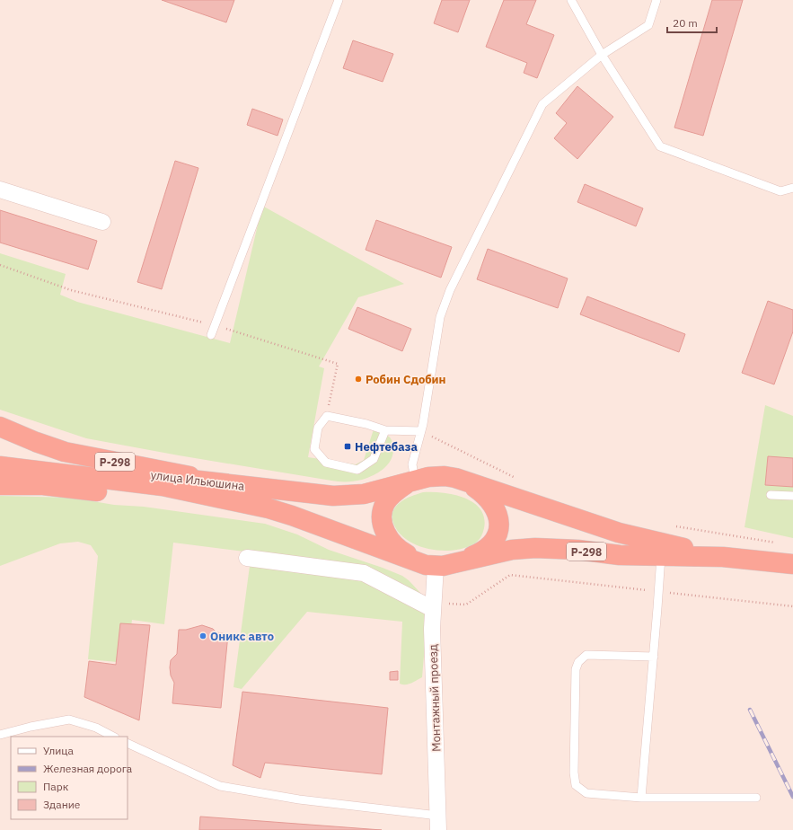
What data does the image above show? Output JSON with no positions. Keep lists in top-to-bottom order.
{
  "streets": {
    "highway": ["Р-298", "улица Ильюшина"],
    "street": ["Монтажный проезд"]
  },
  "crossings": [
    ["Р-298", "улица Ильюшина"],
    ["Р-298", "Монтажный проезд"],
    ["улица Ильюшина", "Монтажный проезд"]
  ],
  "places": {
    "other": ["Робин Сдобин", "Оникс авто"],
    "transit": ["Нефтебаза"]
  },
  "legend": [
    "Улица",
    "Железная дорога",
    "Парк",
    "Здание"
  ],
  "scale_bar": "20 m"
}
